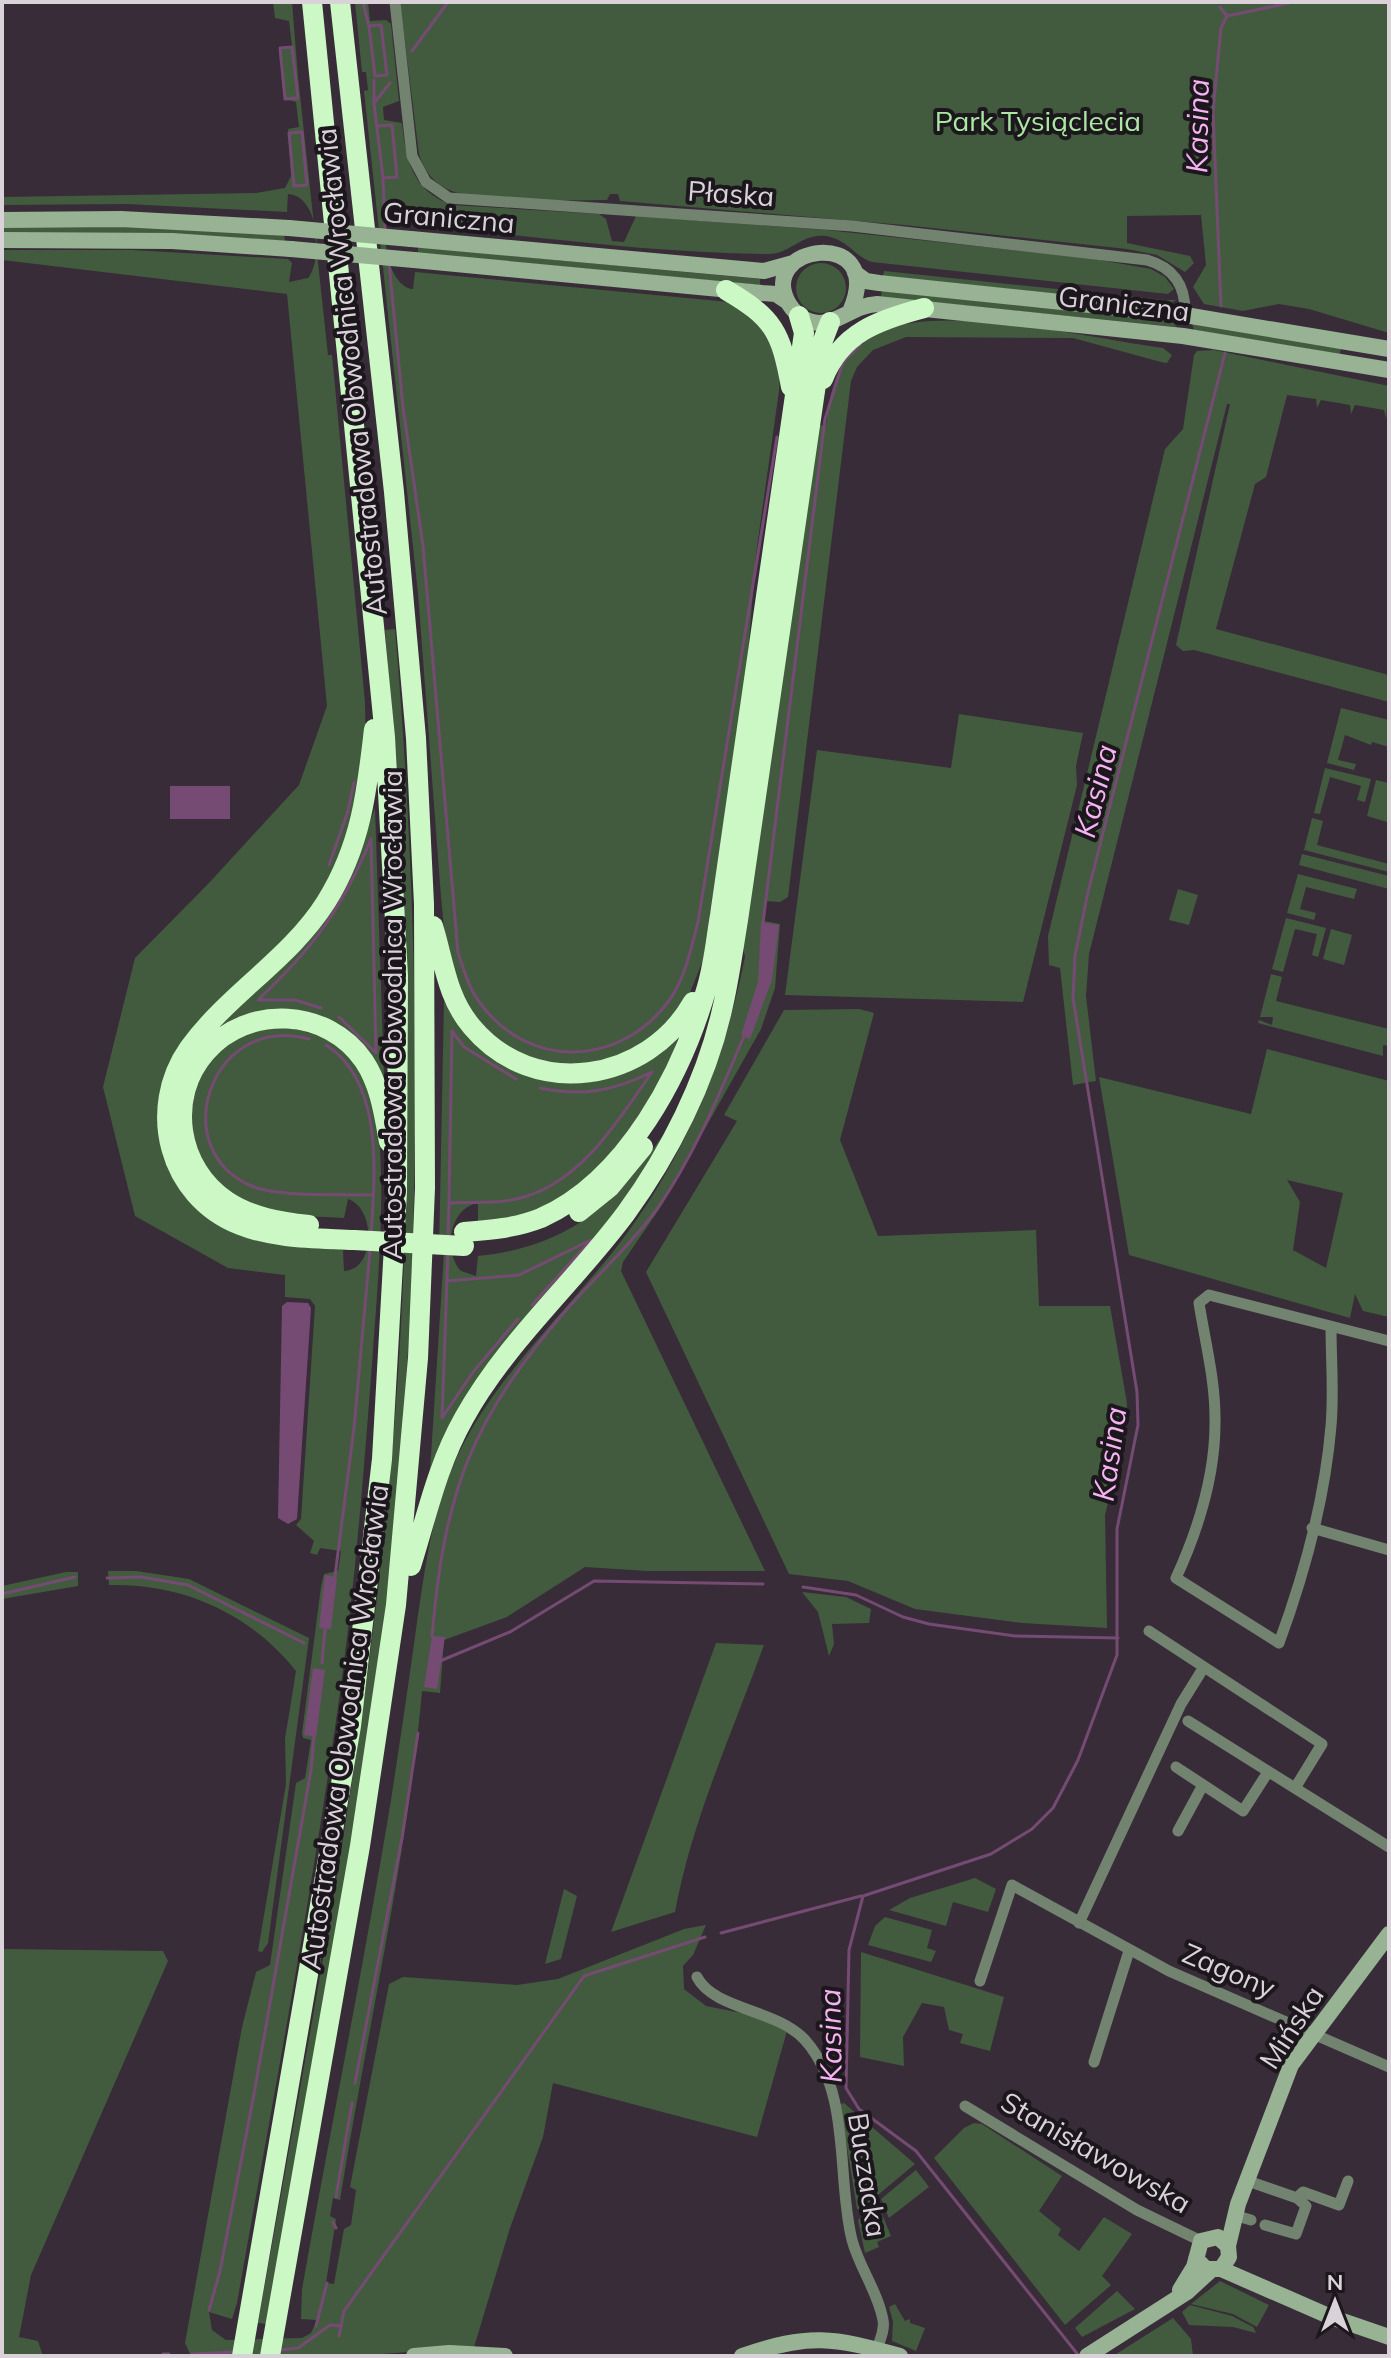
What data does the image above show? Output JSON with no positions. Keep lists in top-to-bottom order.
{
  "streets": {
    "highway": ["Autostradowa Obwodnica Wrocławia"],
    "main road": ["Graniczna", "Mińska"],
    "street": [
      "Płaska",
      "Zagony",
      "Stanisławowska",
      "Buczacka"
    ]
  },
  "crossings": [
    ["Płaska", "Graniczna"],
    ["Zagony", "Mińska"],
    ["Mińska", "Stanisławowska"]
  ],
  "water": ["Kasina"],
  "parks": ["Park Tysiąclecia"],
  "north": "top"
}
